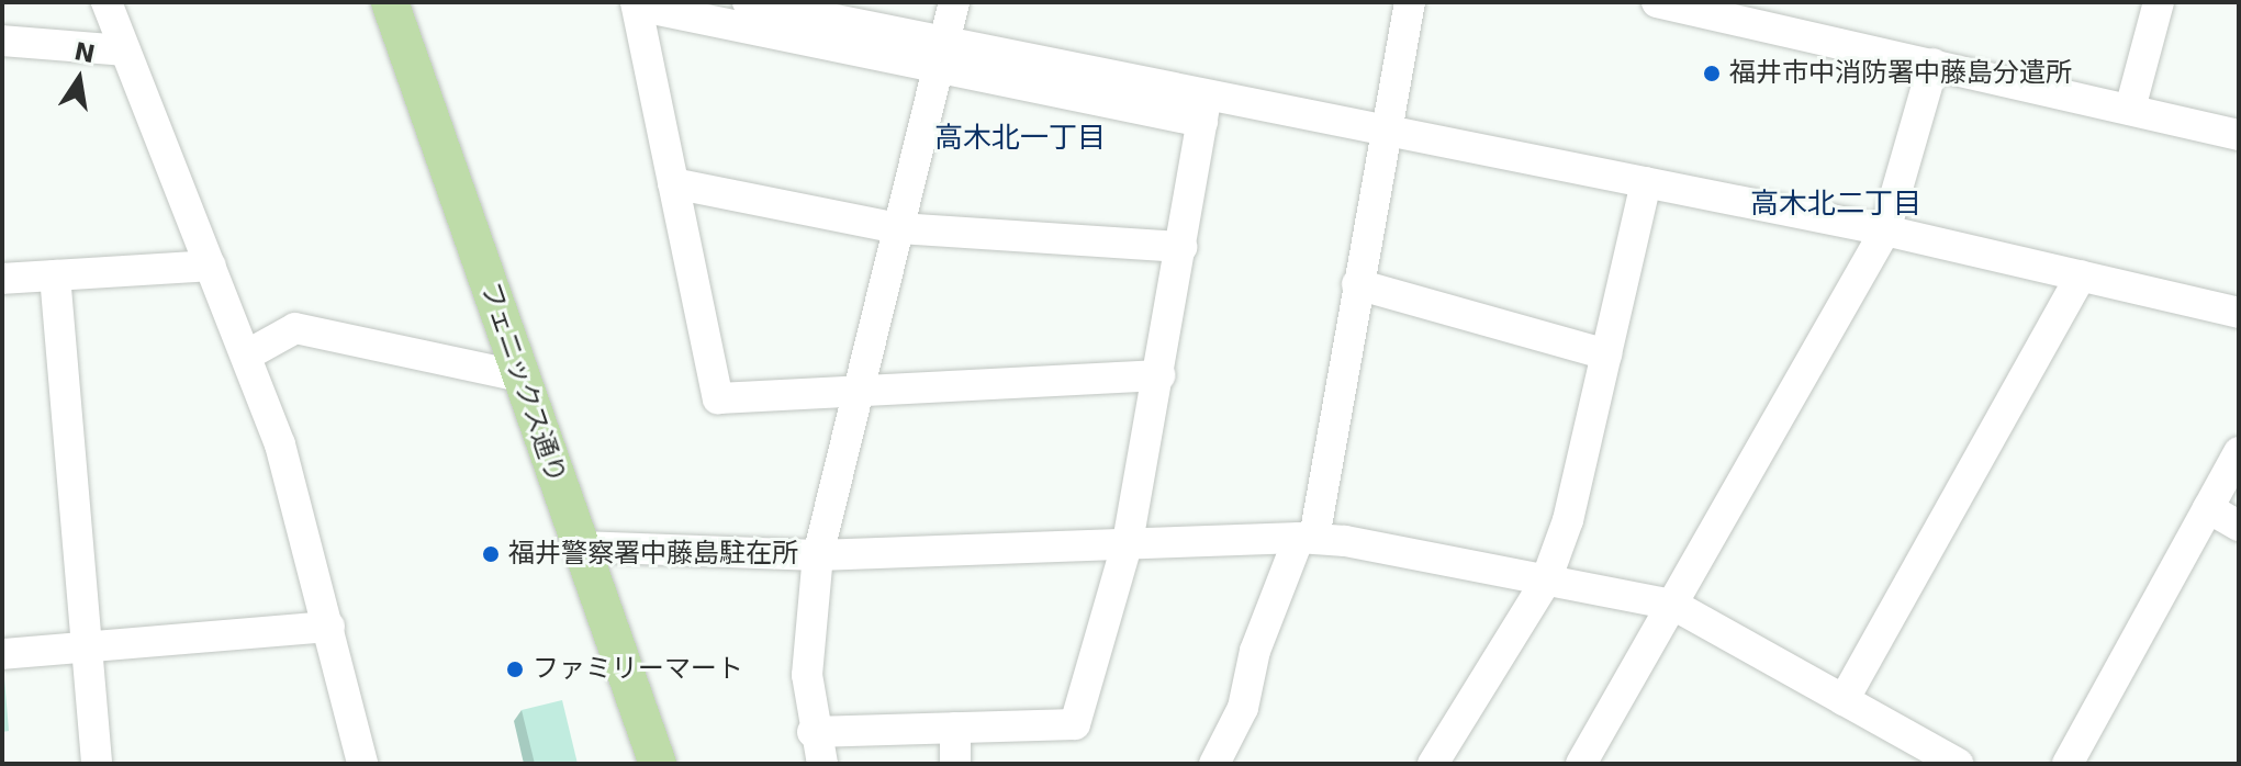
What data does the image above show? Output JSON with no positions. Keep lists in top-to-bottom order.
{
  "streets": {
    "main road": ["フェニックス通り"]
  },
  "districts": ["高木北一丁目", "高木北二丁目"],
  "places": ["福井市中消防署中藤島分遣所", "福井警察署中藤島駐在所", "ファミリーマート"],
  "north": "top"
}
